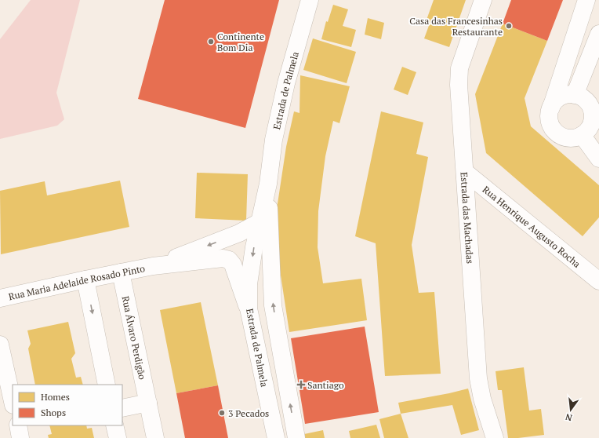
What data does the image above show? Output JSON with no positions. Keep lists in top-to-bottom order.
{
  "streets": {
    "street": [
      "Estrada de Palmela",
      "Estrada das Machadas",
      "Rua Henrique Augusto Rocha",
      "Rua Maria Adelaide Rosado Pinto",
      "Rua Álvaro Perdigão"
    ]
  },
  "crossings": [
    ["Estrada de Palmela", "Rua Maria Adelaide Rosado Pinto"],
    ["Estrada das Machadas", "Rua Henrique Augusto Rocha"],
    ["Rua Maria Adelaide Rosado Pinto", "Rua Álvaro Perdigão"]
  ],
  "places": {
    "other": ["Casa das Francesinhas Restaurante", "Continente Bom Dia", "3 Pecados"],
    "health": ["Santiago"]
  },
  "legend": ["Homes", "Shops"],
  "north": "bottom"
}
